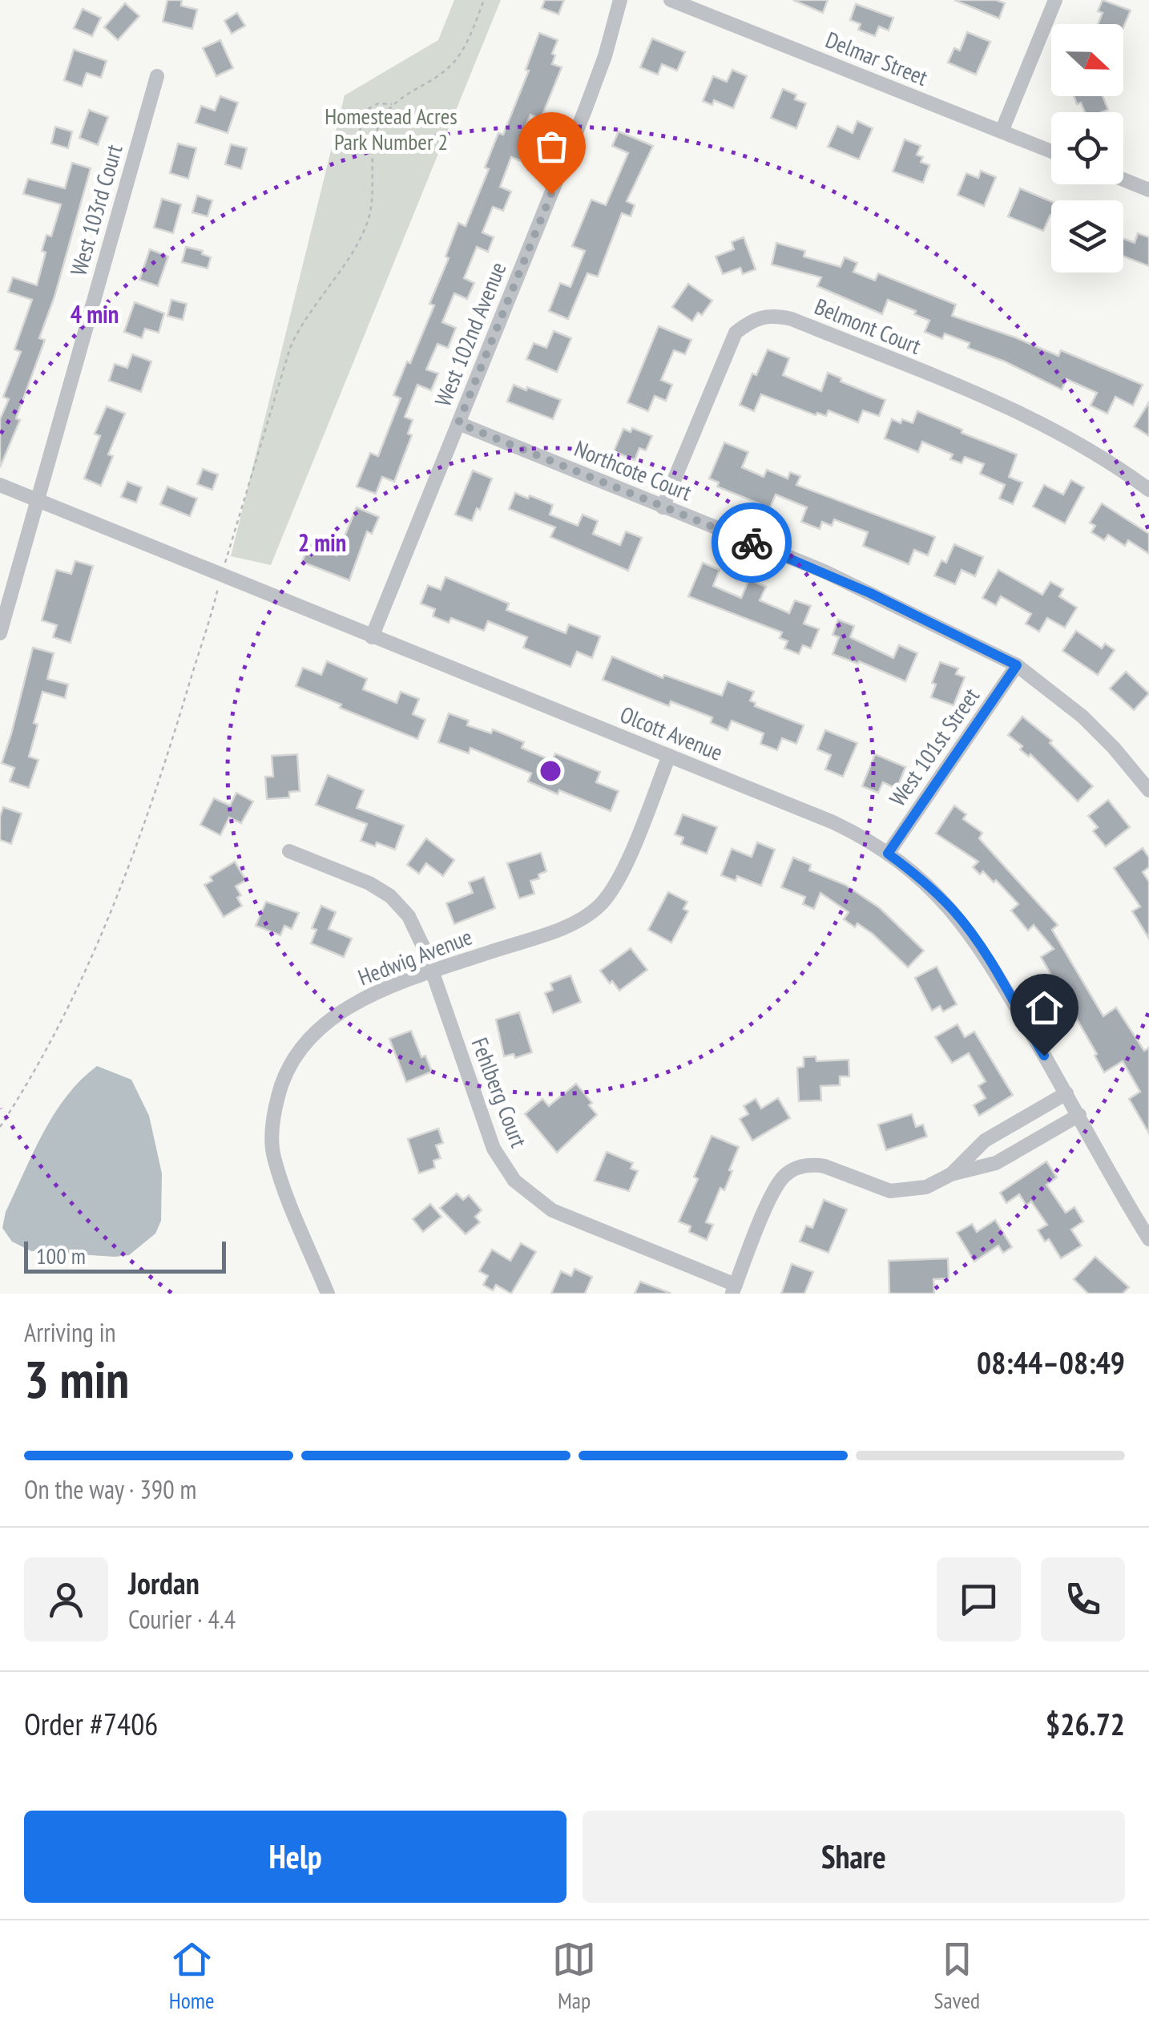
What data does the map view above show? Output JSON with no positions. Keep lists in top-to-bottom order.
{
  "streets": {
    "street": [
      "Delmar Street",
      "West 103rd Court",
      "Belmont Court",
      "West 102nd Avenue",
      "Northcote Court",
      "Olcott Avenue",
      "West 101st Street",
      "Hedwig Avenue",
      "Fehlberg Court"
    ]
  },
  "crossings": [
    ["West 103rd Court", "Olcott Avenue"],
    ["Belmont Court", "Northcote Court"],
    ["West 102nd Avenue", "Northcote Court"],
    ["West 102nd Avenue", "Olcott Avenue"],
    ["Northcote Court", "West 101st Street"],
    ["Olcott Avenue", "West 101st Street"],
    ["Olcott Avenue", "Hedwig Avenue"],
    ["Hedwig Avenue", "Fehlberg Court"]
  ],
  "parks": ["Homestead Acres Park Number 2"],
  "scale_bar": "100 m",
  "north": "right",
  "page": {
    "scale": "100 m",
    "heading": ["3 min", "Arriving in", "08:44–08:49"],
    "panel": [
      "Jordan",
      "Courier · 4.4",
      "Order #7406",
      "$26.72"
    ],
    "bar": "On the way · 390 m",
    "buttons": ["Help", "Share"],
    "tabs": ["Home", "Map", "Saved"]
  },
  "rings": ["4 min", "2 min"]
}
